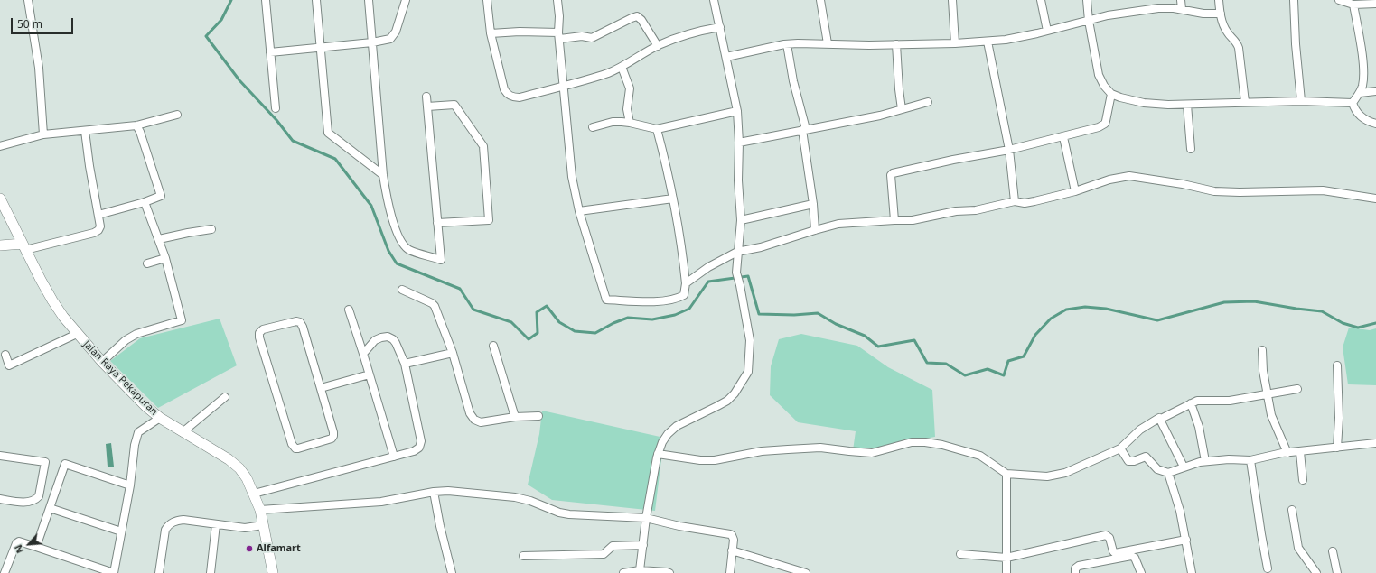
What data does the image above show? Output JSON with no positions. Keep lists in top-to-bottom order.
{
  "streets": {
    "main road": ["Jalan Raya Pekapuran"]
  },
  "places": ["Alfamart"],
  "scale_bar": "50 m",
  "north": "bottom left"
}
